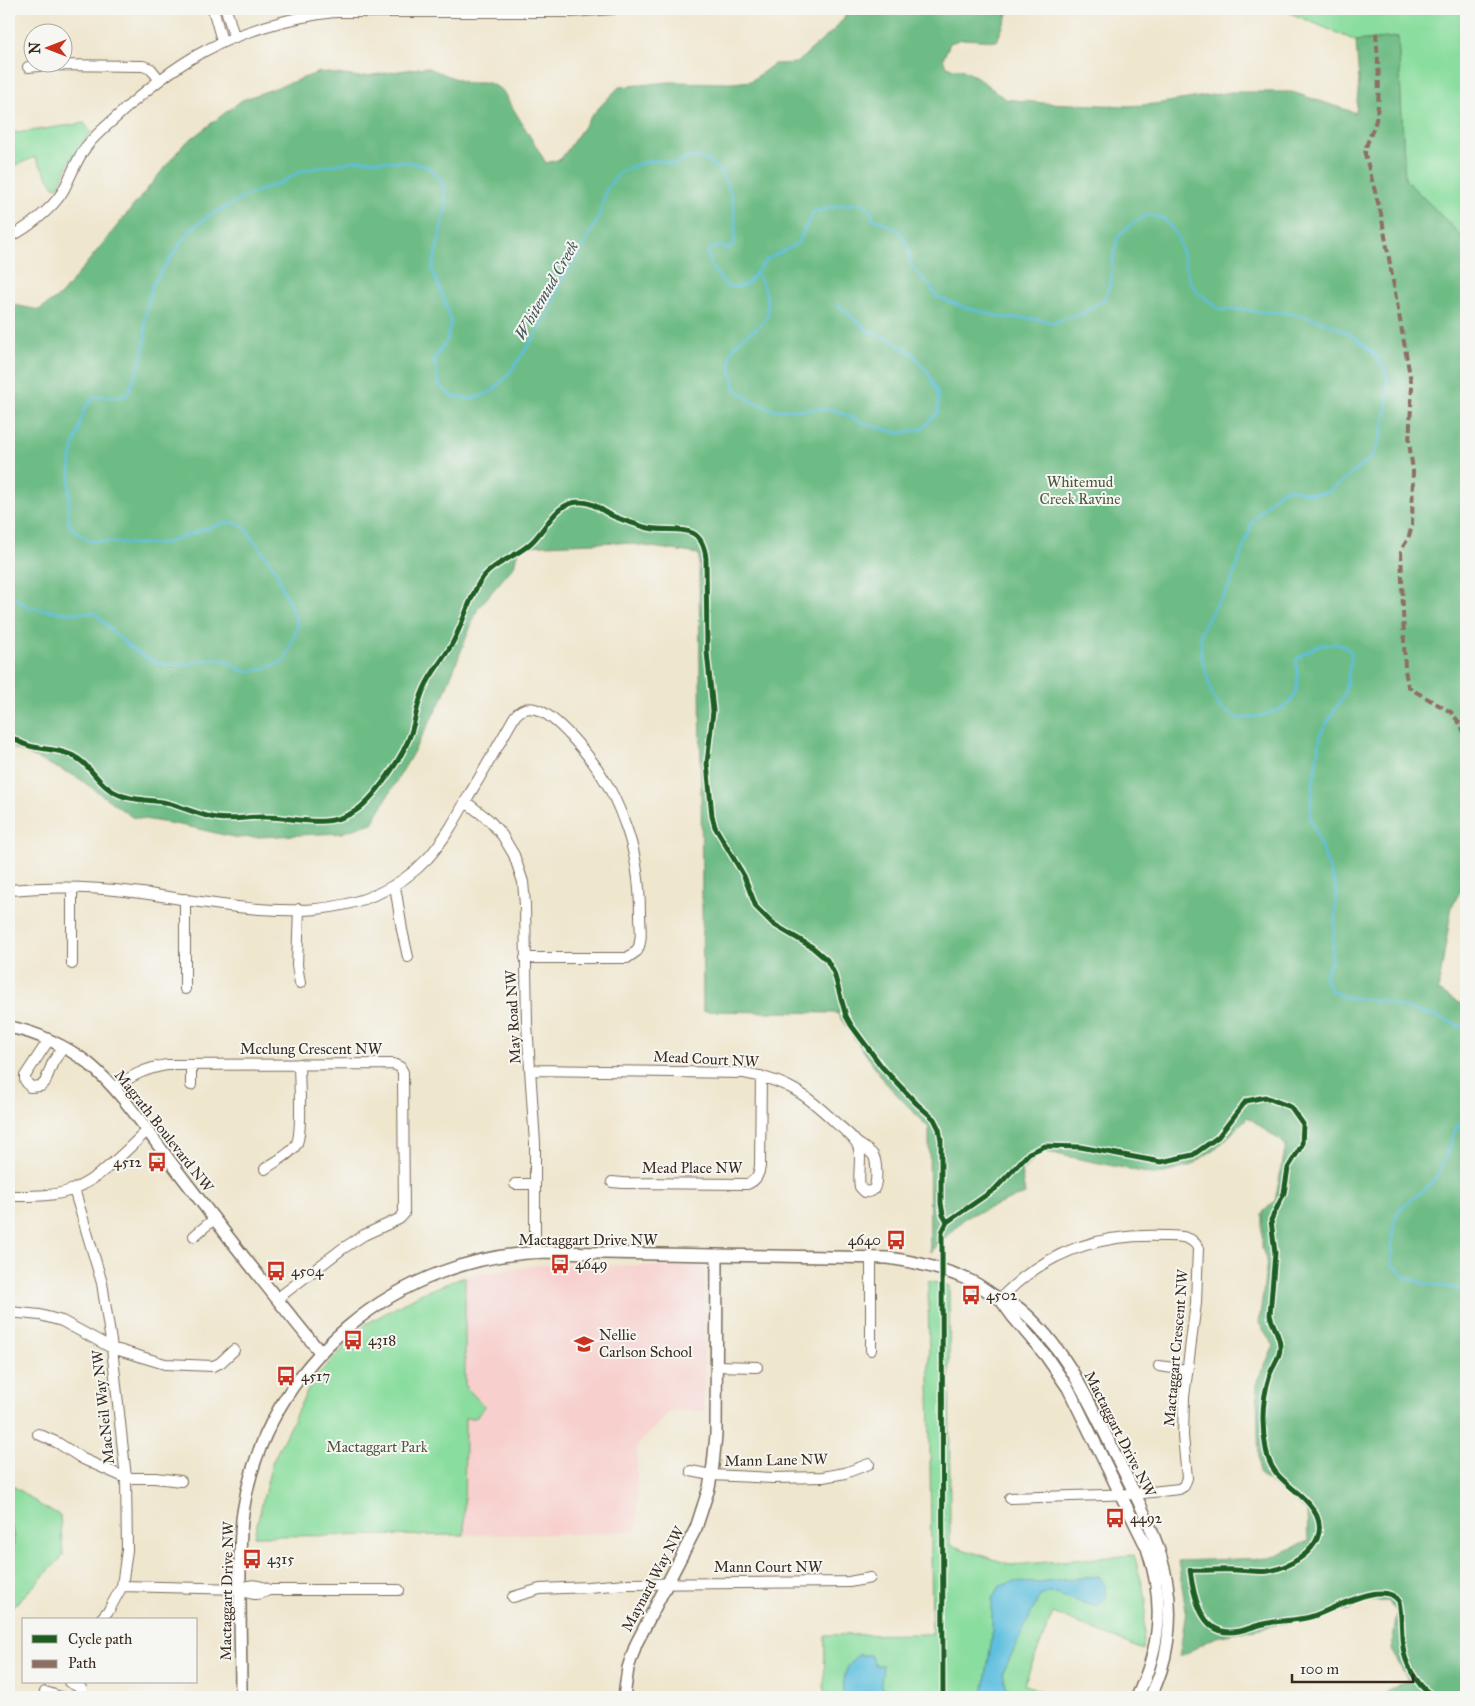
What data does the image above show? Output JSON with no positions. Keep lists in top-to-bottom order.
{
  "streets": {
    "street": [
      "May Road NW",
      "Mcclung Crescent NW",
      "Mead Court NW",
      "Magrath Boulevard NW",
      "Mead Place NW",
      "Mactaggart Drive NW",
      "Mactaggart Crescent NW",
      "MacNeil Way NW",
      "Mann Lane NW",
      "Mann Court NW",
      "Maynard Way NW"
    ]
  },
  "crossings": [
    ["May Road NW", "Mead Court NW"],
    ["May Road NW", "Mactaggart Drive NW"],
    ["Mcclung Crescent NW", "Magrath Boulevard NW"],
    ["Mead Court NW", "Mead Place NW"],
    ["Magrath Boulevard NW", "Mactaggart Drive NW"],
    ["Mactaggart Drive NW", "Mactaggart Crescent NW"],
    ["Mactaggart Drive NW", "Maynard Way NW"],
    ["Mann Lane NW", "Maynard Way NW"],
    ["Mann Court NW", "Maynard Way NW"]
  ],
  "water": ["Whitemud Creek"],
  "parks": ["Whitemud Creek Ravine", "Mactaggart Park"],
  "places": {
    "bus stop": [
      "4512",
      "4640",
      "4649",
      "4504",
      "4502",
      "4318",
      "4517",
      "4492",
      "4315"
    ],
    "school or university": ["Nellie Carlson School"]
  },
  "legend": ["Cycle path", "Path"],
  "scale_bar": "100 m",
  "north": "left"
}
